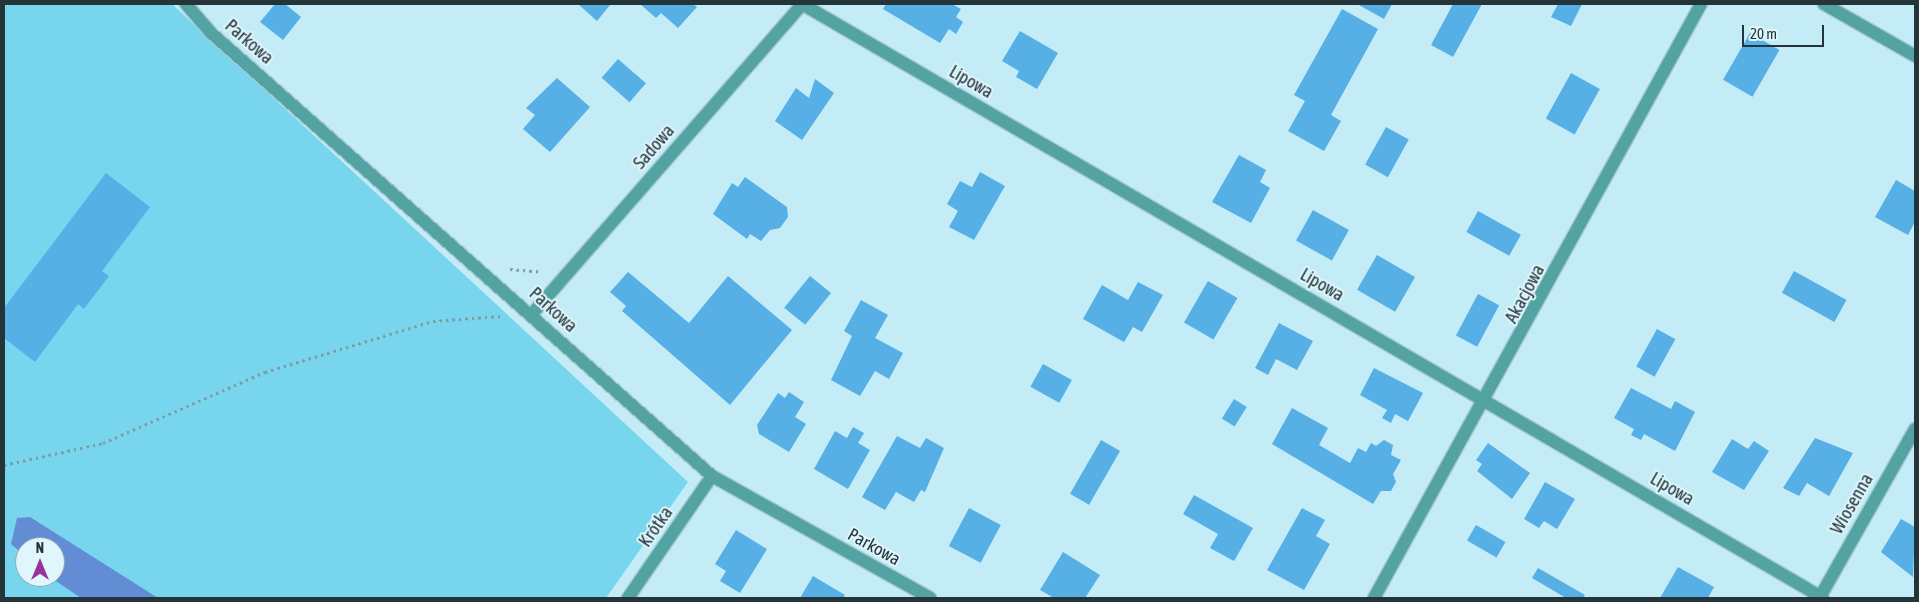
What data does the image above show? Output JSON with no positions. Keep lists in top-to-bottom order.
{
  "streets": {
    "street": [
      "Parkowa",
      "Lipowa",
      "Sadowa",
      "Akacjowa",
      "Wiosenna",
      "Krótka"
    ]
  },
  "crossings": [
    ["Parkowa", "Sadowa"],
    ["Parkowa", "Krótka"],
    ["Lipowa", "Sadowa"],
    ["Lipowa", "Akacjowa"],
    ["Lipowa", "Wiosenna"]
  ],
  "scale_bar": "20 m",
  "north": "top"
}
